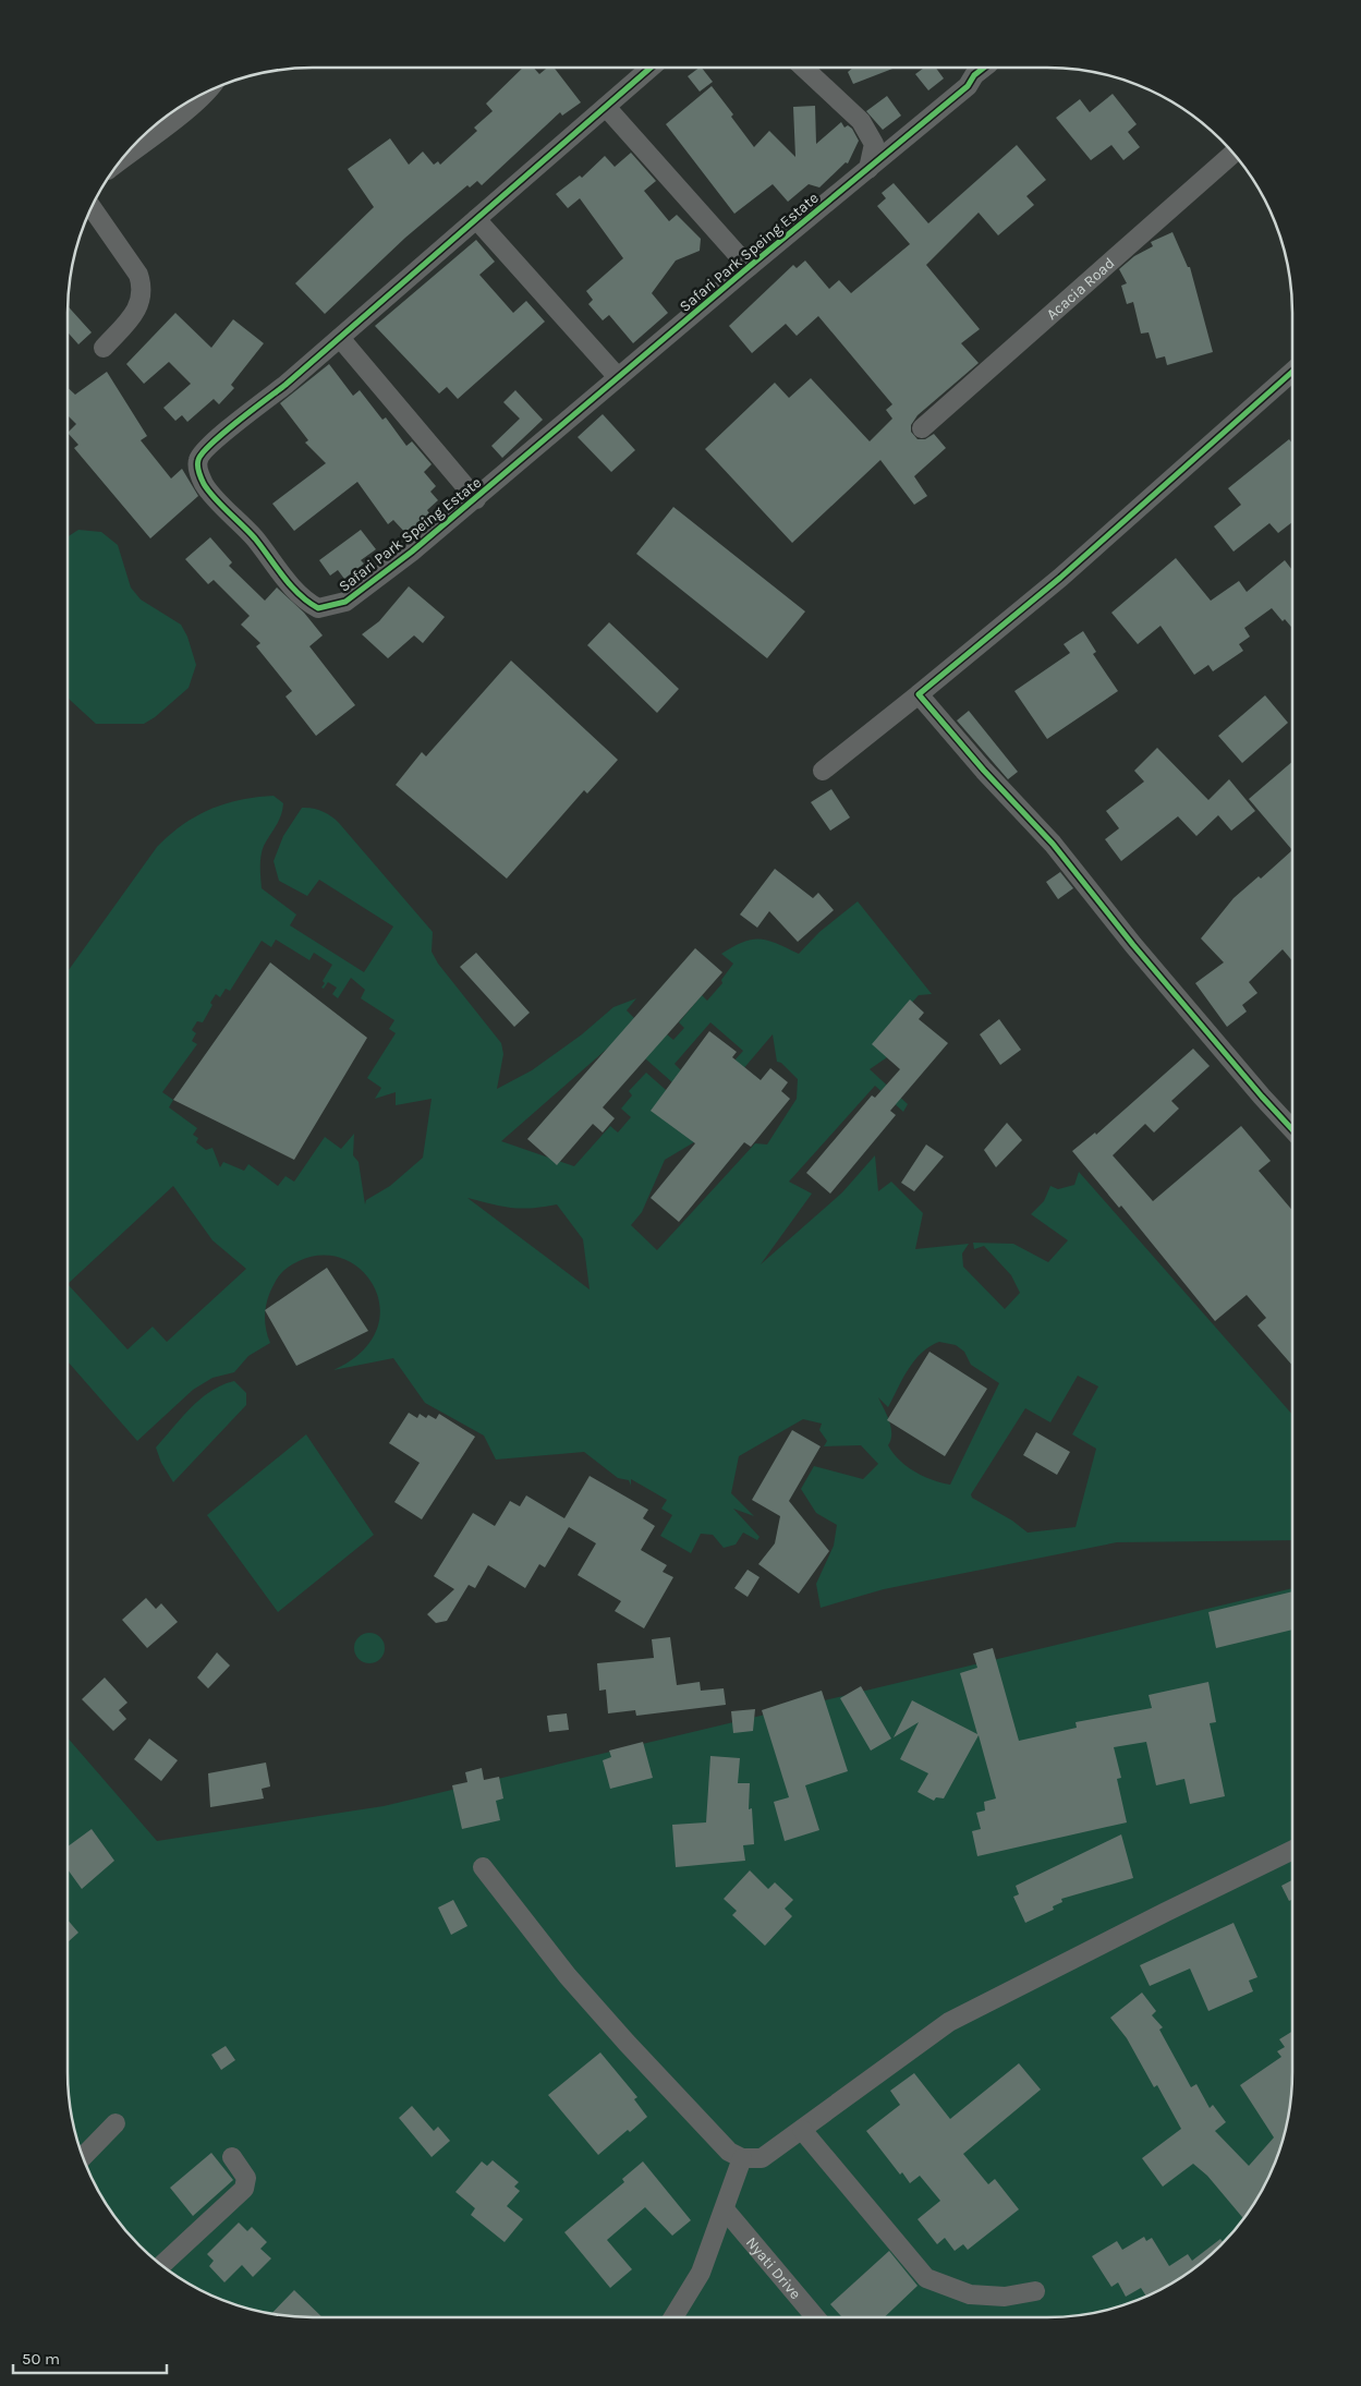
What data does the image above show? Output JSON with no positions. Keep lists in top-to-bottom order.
{
  "streets": {
    "street": ["Safari Park Speing Estate", "Acacia Road", "Nyati Drive"]
  },
  "scale_bar": "50 m"
}
